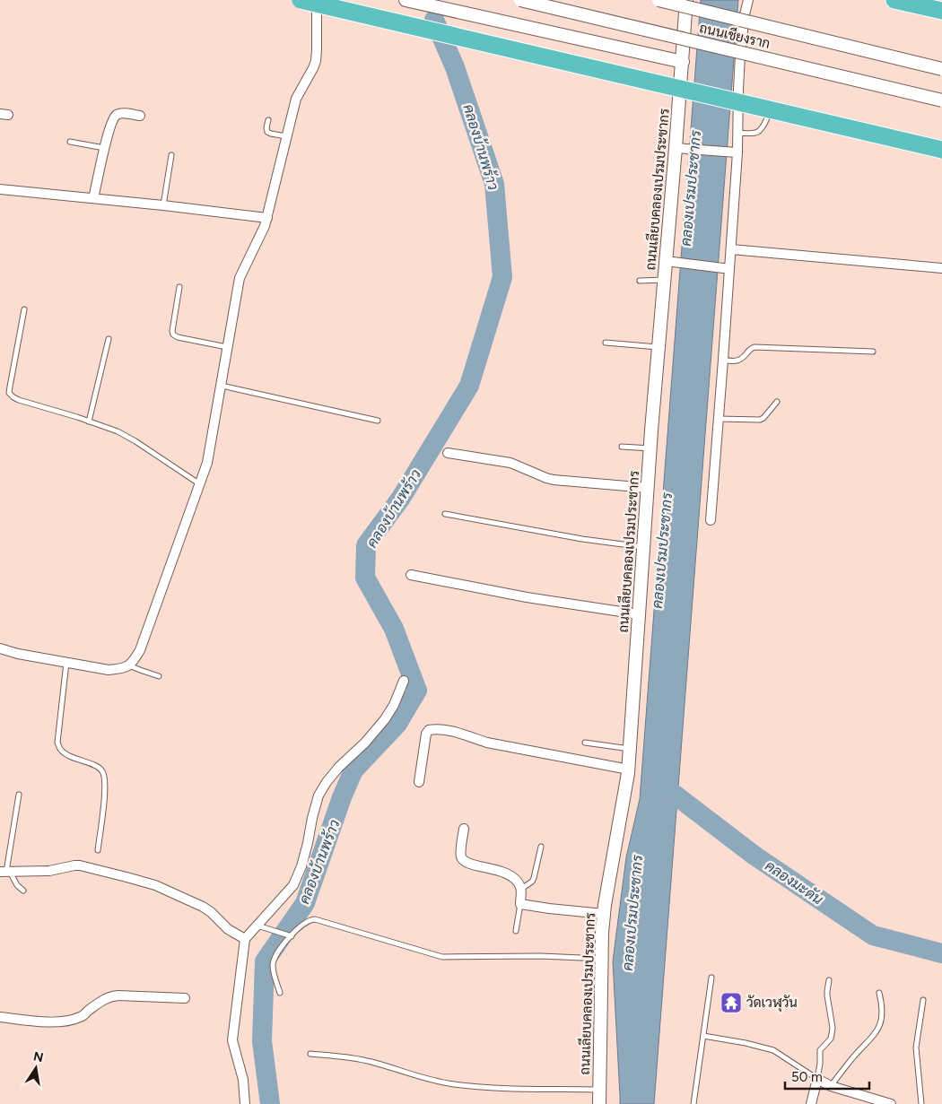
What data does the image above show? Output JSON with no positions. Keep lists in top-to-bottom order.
{
  "streets": {
    "street": ["ถนนเชียงราก", "ถนนเลียบคลองเปรมประชากร"]
  },
  "water": ["คลองบ้านพร้าว", "คลองเปรมประชากร", "คลองมะดัน"],
  "places": {
    "temple": ["วัดเวฬุวัน"]
  },
  "scale_bar": "50 m",
  "north": "top"
}
